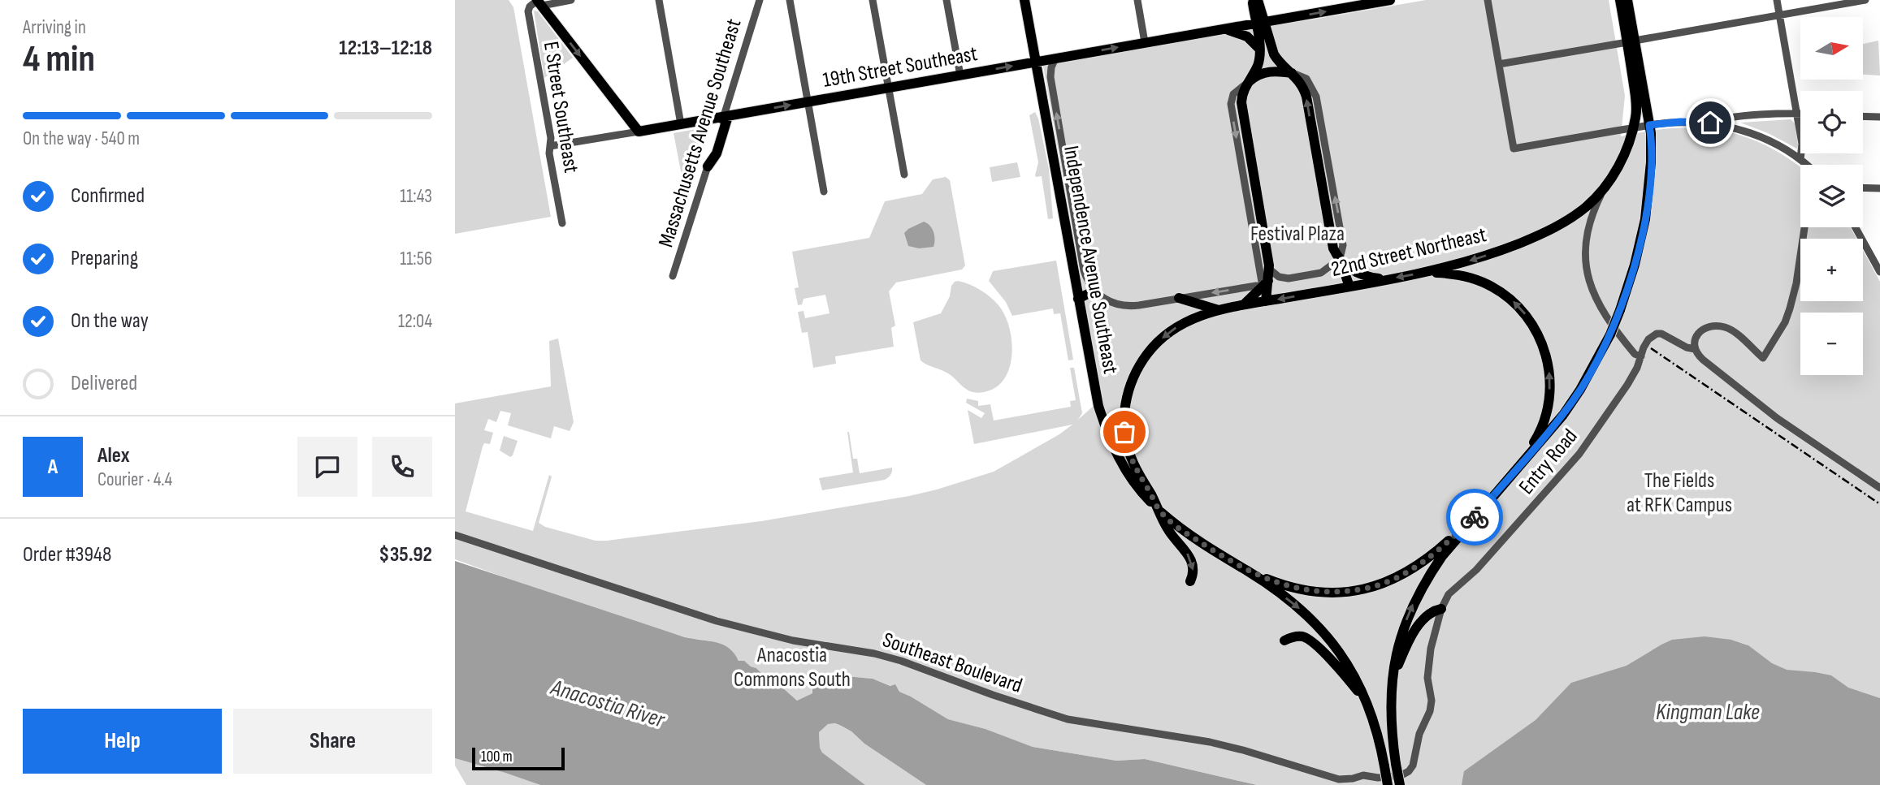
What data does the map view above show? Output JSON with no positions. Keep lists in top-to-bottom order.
{
  "streets": {
    "main road": ["19th Street Southeast", "22nd Street Northeast", "Independence Avenue Southeast"],
    "street": [
      "E Street Southeast",
      "Massachusetts Avenue Southeast",
      "Entry Road",
      "Southeast Boulevard"
    ]
  },
  "crossings": [
    ["19th Street Southeast", "E Street Southeast"],
    ["19th Street Southeast", "Massachusetts Avenue Southeast"],
    ["19th Street Southeast", "Independence Avenue Southeast"],
    ["22nd Street Northeast", "Independence Avenue Southeast"],
    ["Entry Road", "Southeast Boulevard"]
  ],
  "one_way": ["19th Street Southeast", "22nd Street Northeast"],
  "water": ["Anacostia River", "Kingman Lake"],
  "parks": ["Festival Plaza", "The Fields at RFK Campus", "Anacostia Commons South"],
  "scale_bar": "100 m",
  "north": "right",
  "page": {
    "heading": ["4 min", "Arriving in", "12:13–12:18"],
    "panel": [
      "Alex",
      "Courier · 4.4",
      "Order #3948",
      "$35.92"
    ],
    "map_buttons": ["+", "−"],
    "bar": "On the way · 540 m",
    "list": [
      ["Confirmed", "11:43"],
      ["Preparing", "11:56"],
      ["On the way", "12:04"],
      "Delivered"
    ],
    "round": "A",
    "buttons": ["Help", "Share"],
    "scale": "100 m"
  }
}
